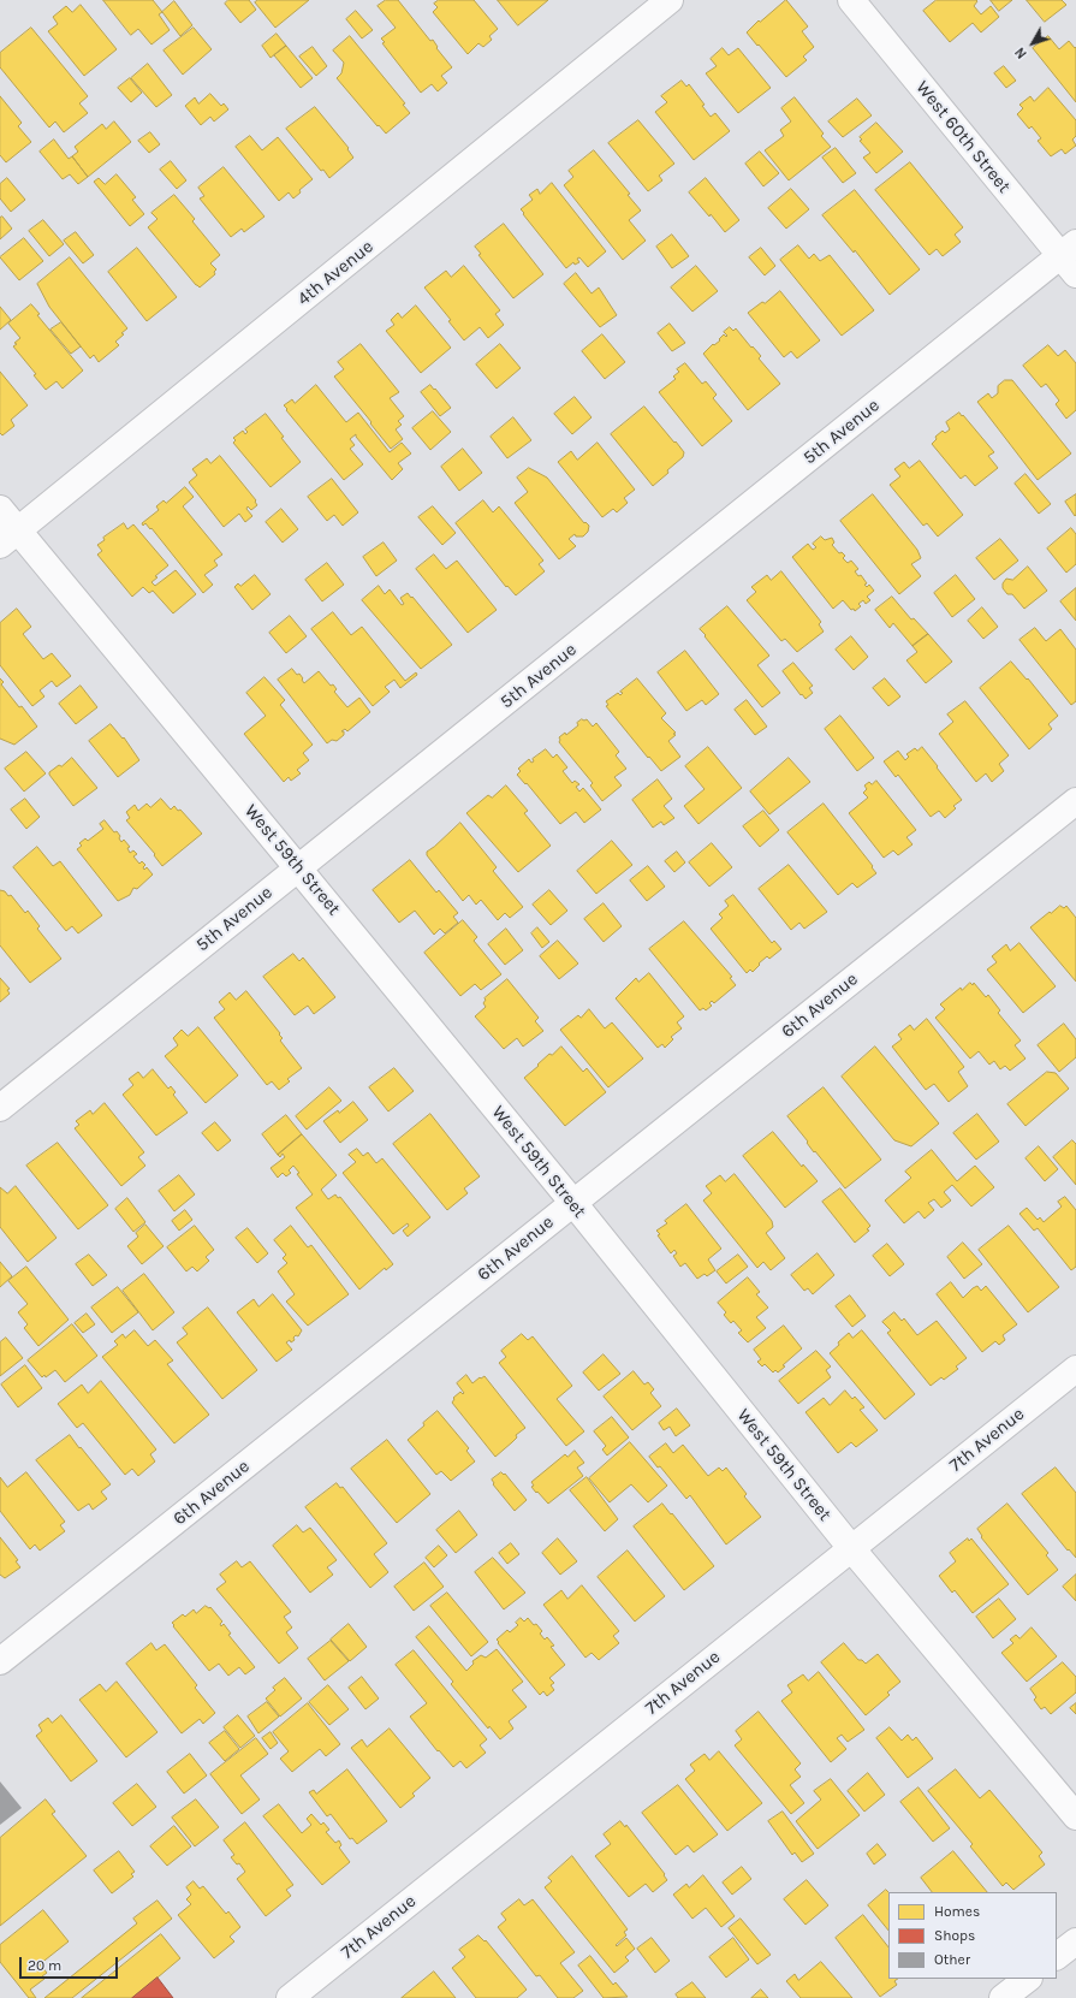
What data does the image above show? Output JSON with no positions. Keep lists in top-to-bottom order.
{
  "streets": {
    "street": [
      "West 60th Street",
      "4th Avenue",
      "5th Avenue",
      "West 59th Street",
      "6th Avenue",
      "7th Avenue"
    ]
  },
  "crossings": [
    ["West 60th Street", "5th Avenue"],
    ["4th Avenue", "West 59th Street"],
    ["5th Avenue", "West 59th Street"],
    ["West 59th Street", "6th Avenue"],
    ["West 59th Street", "7th Avenue"]
  ],
  "legend": ["Homes", "Shops", "Other"],
  "scale_bar": "20 m",
  "north": "bottom left"
}
